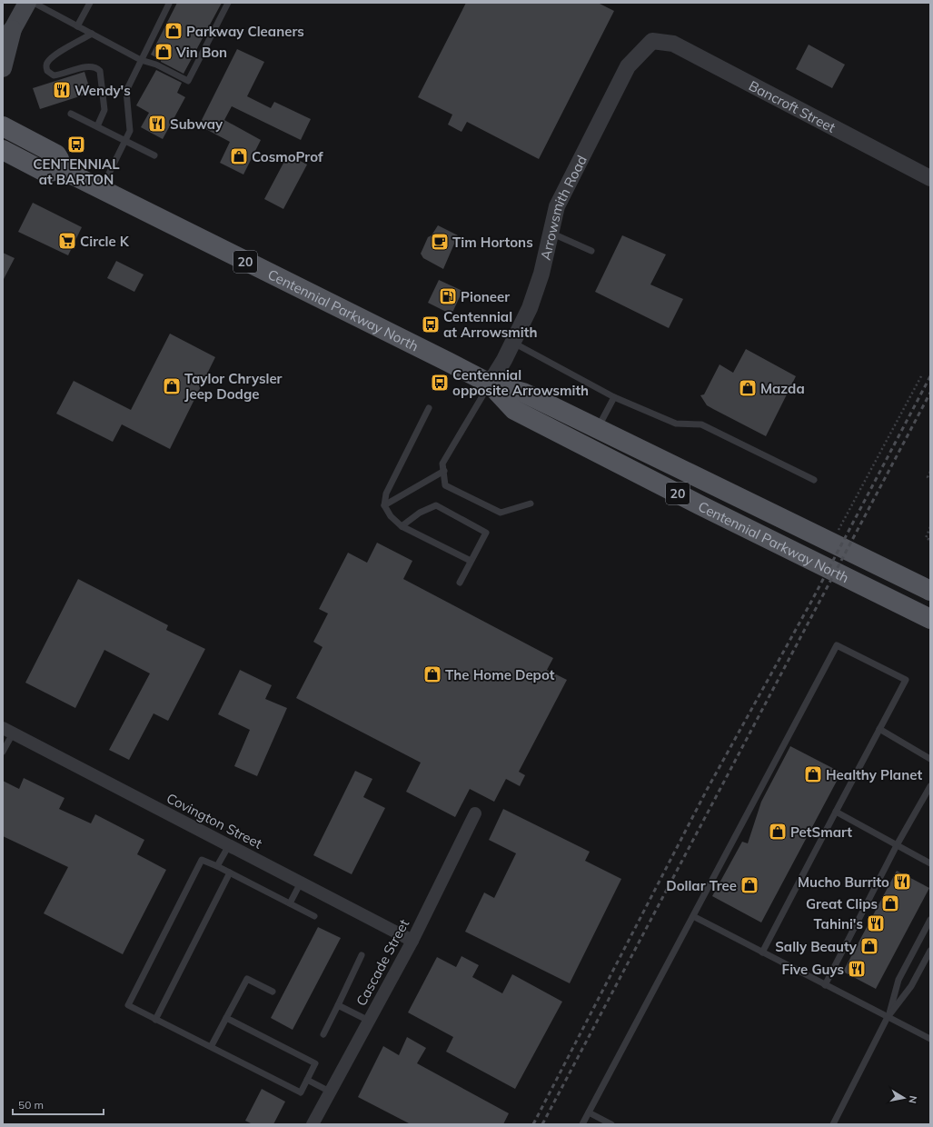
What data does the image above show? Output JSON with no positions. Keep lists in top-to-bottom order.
{
  "streets": {
    "main road": ["20", "Centennial Parkway North"],
    "street": [
      "Bancroft Street",
      "Arrowsmith Road",
      "Covington Street",
      "Cascade Street"
    ]
  },
  "crossings": [
    ["Bancroft Street", "Arrowsmith Road"],
    ["Arrowsmith Road", "Centennial Parkway North"],
    ["Covington Street", "Cascade Street"]
  ],
  "places": {
    "shop": [
      "Parkway Cleaners",
      "Vin Bon",
      "CosmoProf",
      "Taylor Chrysler Jeep Dodge",
      "Mazda",
      "The Home Depot",
      "Healthy Planet",
      "PetSmart",
      "Dollar Tree",
      "Great Clips",
      "Sally Beauty"
    ],
    "restaurant": [
      "Wendy's",
      "Subway",
      "Mucho Burrito",
      "Tahini's",
      "Five Guys"
    ],
    "bus stop": ["CENTENNIAL at BARTON", "Centennial at Arrowsmith", "Centennial opposite Arrowsmith"],
    "supermarket": ["Circle K"],
    "cafe": ["Tim Hortons"],
    "fuel station": ["Pioneer"]
  },
  "scale_bar": "50 m",
  "north": "right"
}
